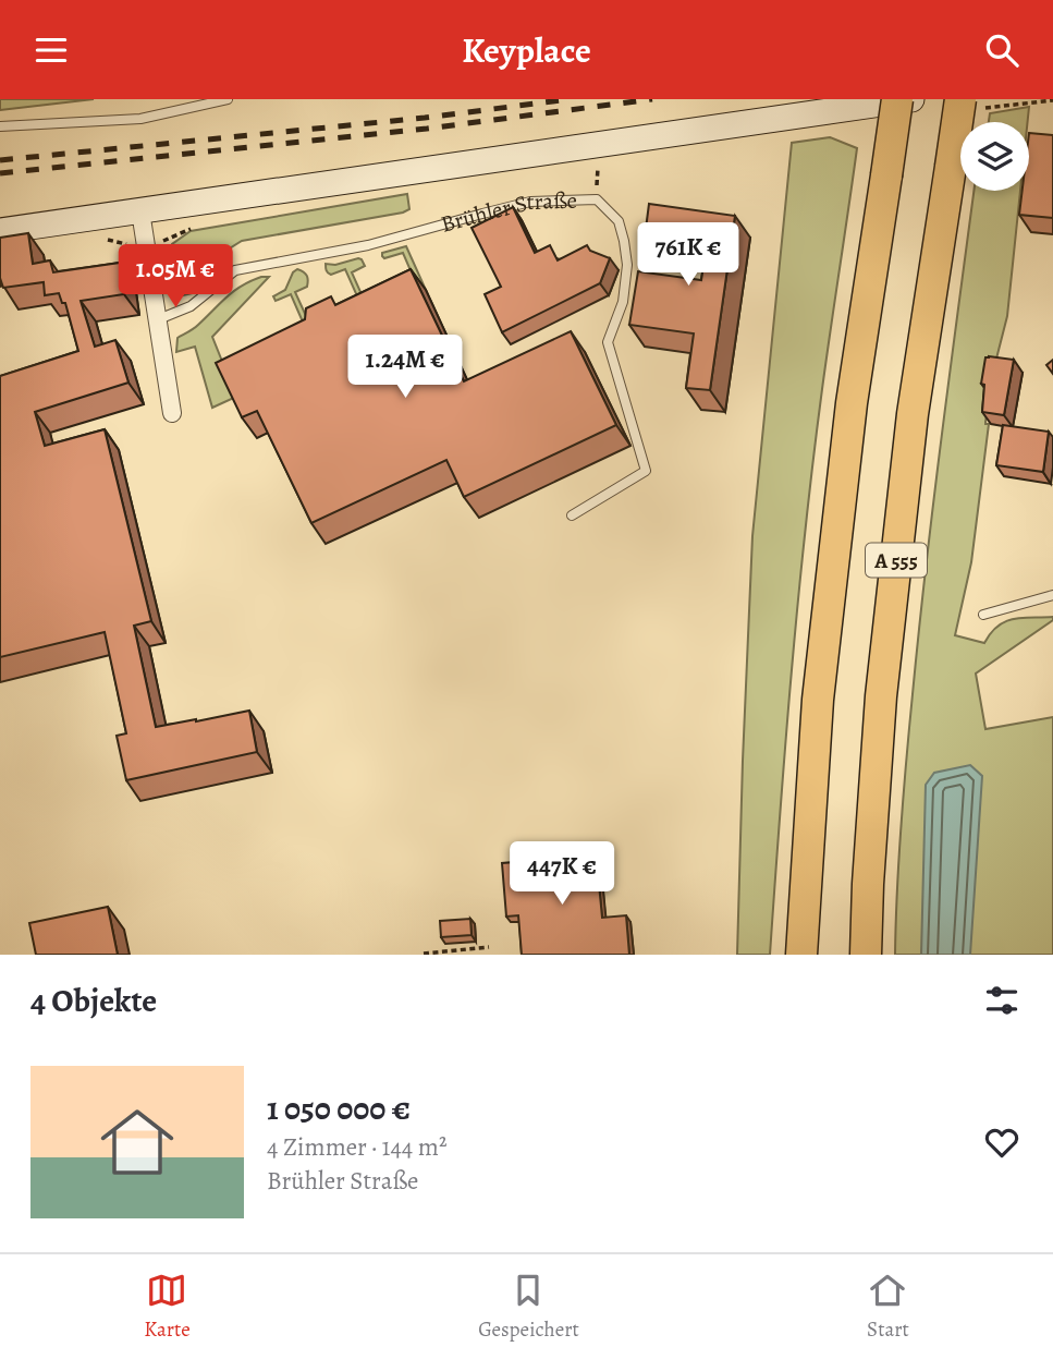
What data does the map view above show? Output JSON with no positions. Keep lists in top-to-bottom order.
{
  "streets": {
    "highway": ["A 555"],
    "lane": ["Brühler Straße"]
  },
  "page": {
    "header": "Keyplace",
    "price": [
      "761K €",
      "1.05M €",
      "1.24M €",
      "447K €"
    ],
    "heading": "4 Objekte",
    "list": [
      {
        "name": "1 050 000 €",
        "note": "4 Zimmer · 144 m² · Brühler Straße"
      }
    ],
    "tabs": ["Karte", "Gespeichert", "Start"]
  }
}
